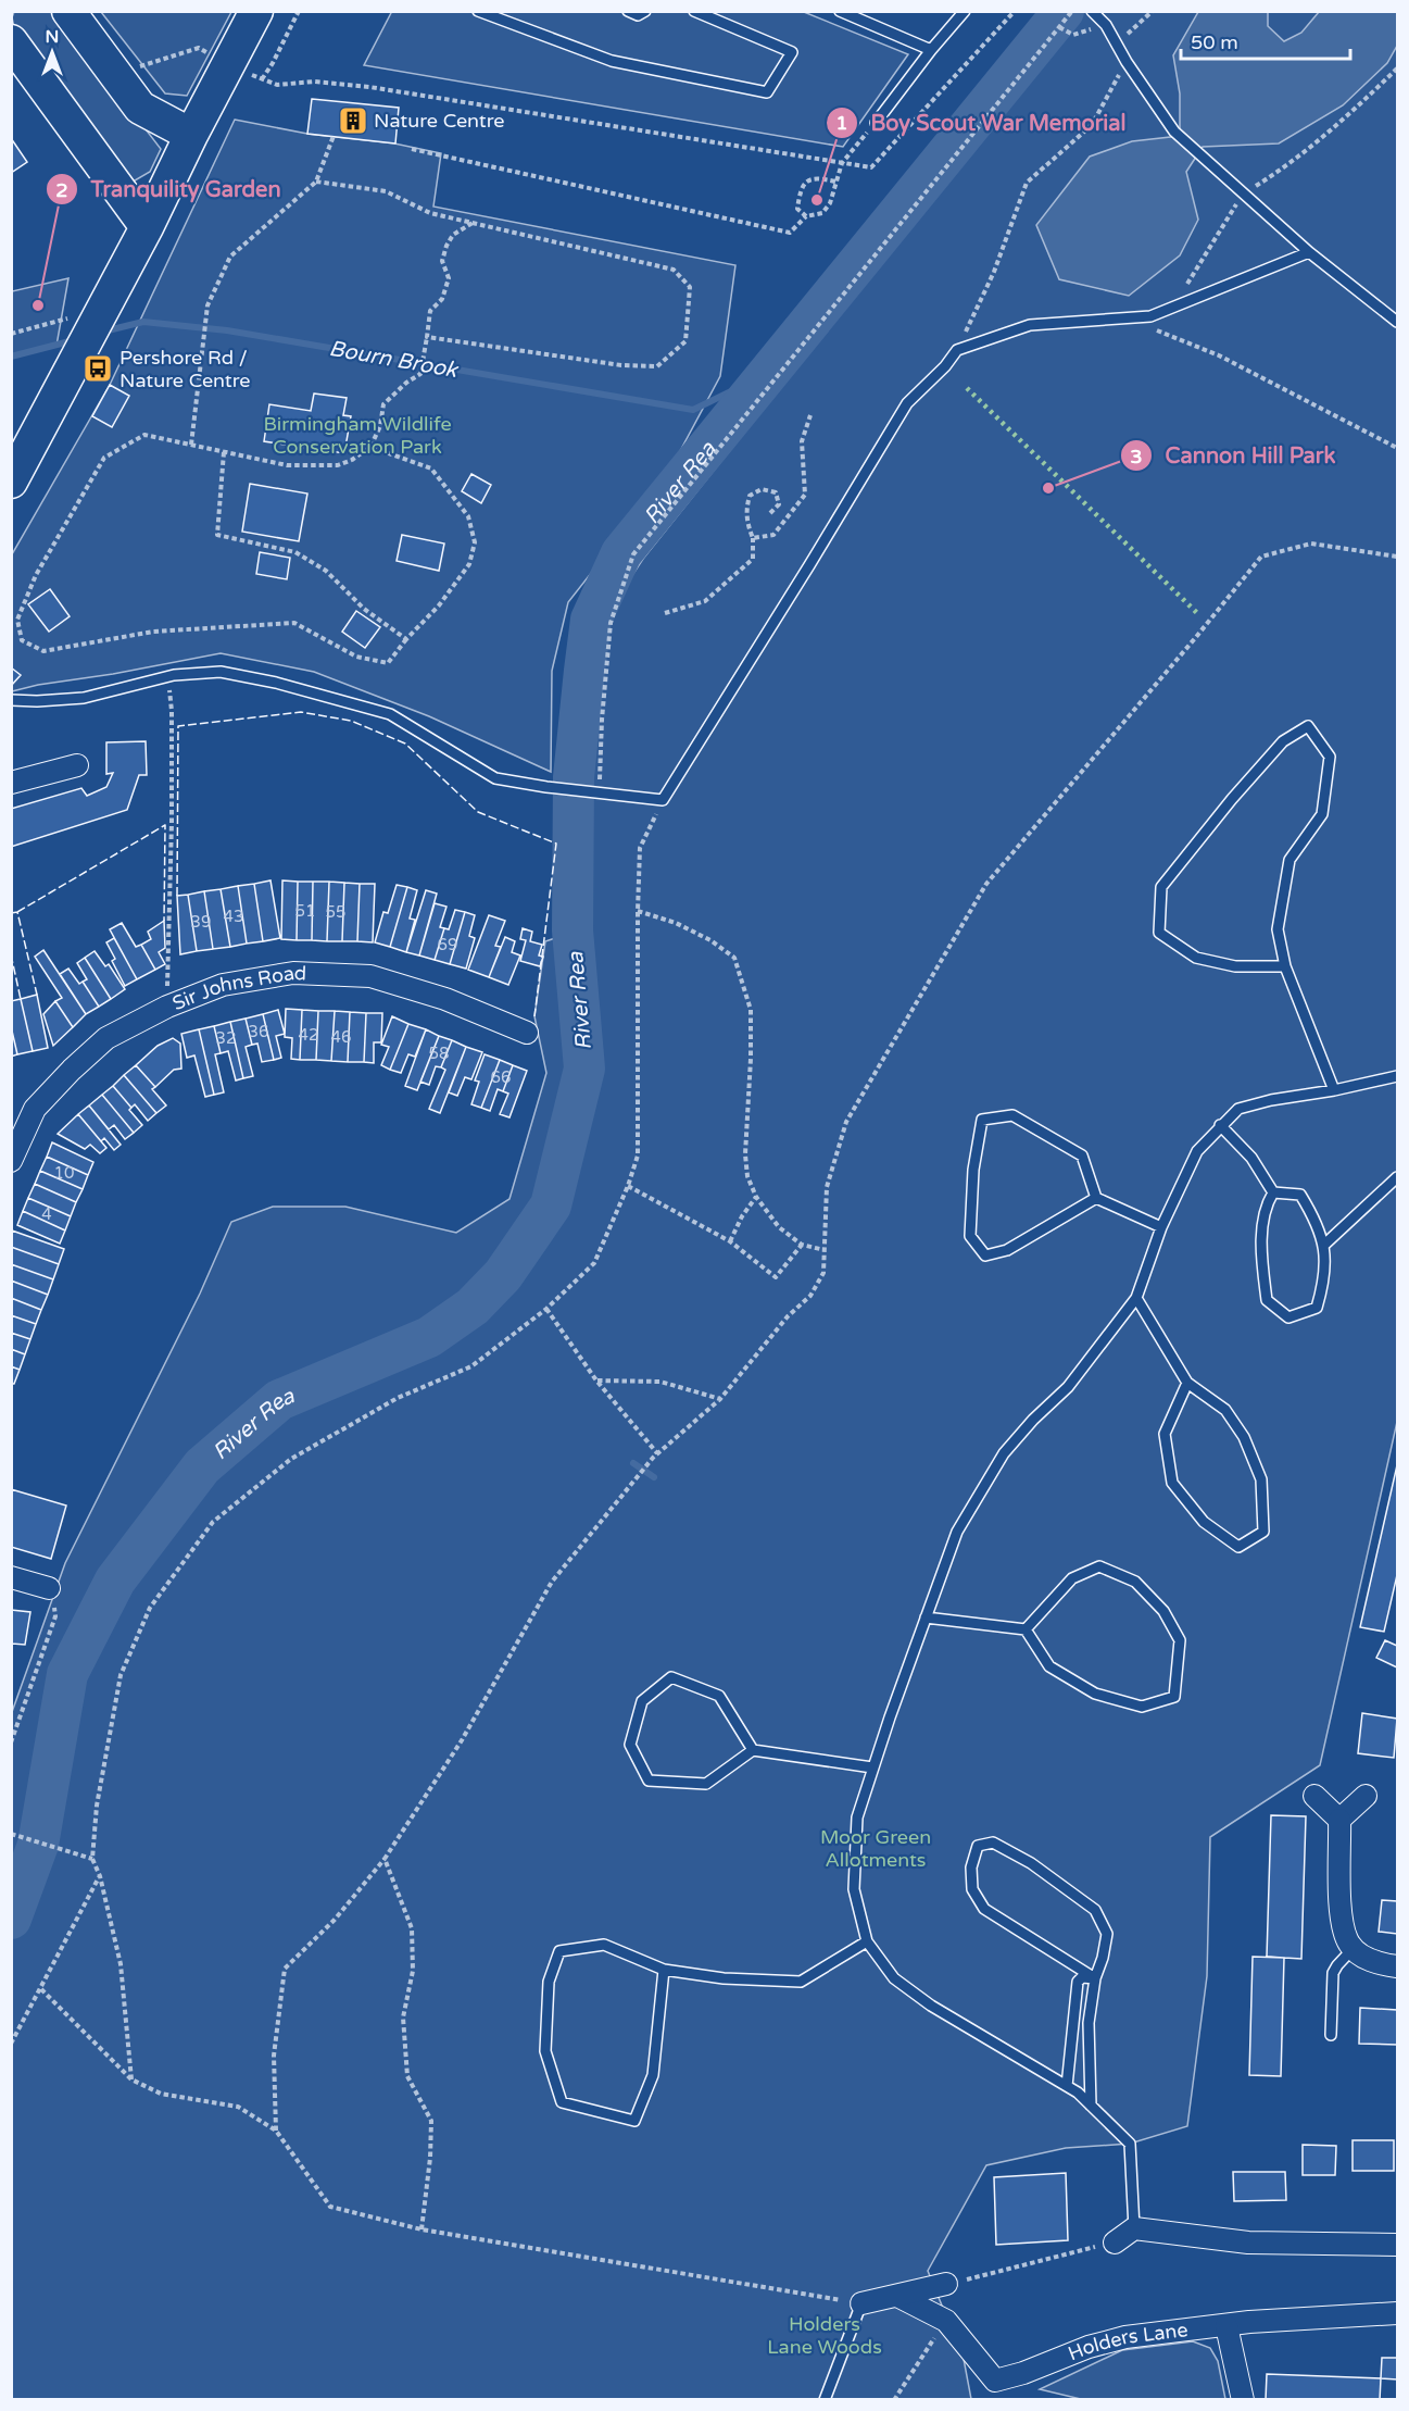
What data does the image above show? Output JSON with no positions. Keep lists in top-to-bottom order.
{
  "streets": {
    "street": ["Sir Johns Road", "Holders Lane"]
  },
  "water": ["Bourn Brook", "River Rea"],
  "parks": ["Birmingham Wildlife Conservation Park", "Moor Green Allotments", "Holders Lane Woods"],
  "places": {
    "building": ["Nature Centre"],
    "other": ["Boy Scout War Memorial", "Tranquility Garden", "Cannon Hill Park"],
    "bus stop": ["Pershore Rd / Nature Centre"]
  },
  "house_numbers": [
    "51",
    "55",
    "43",
    "39",
    "69",
    "36",
    "42",
    "46",
    "32",
    "58",
    "66",
    "10",
    "4"
  ],
  "scale_bar": "50 m",
  "north": "top"
}
